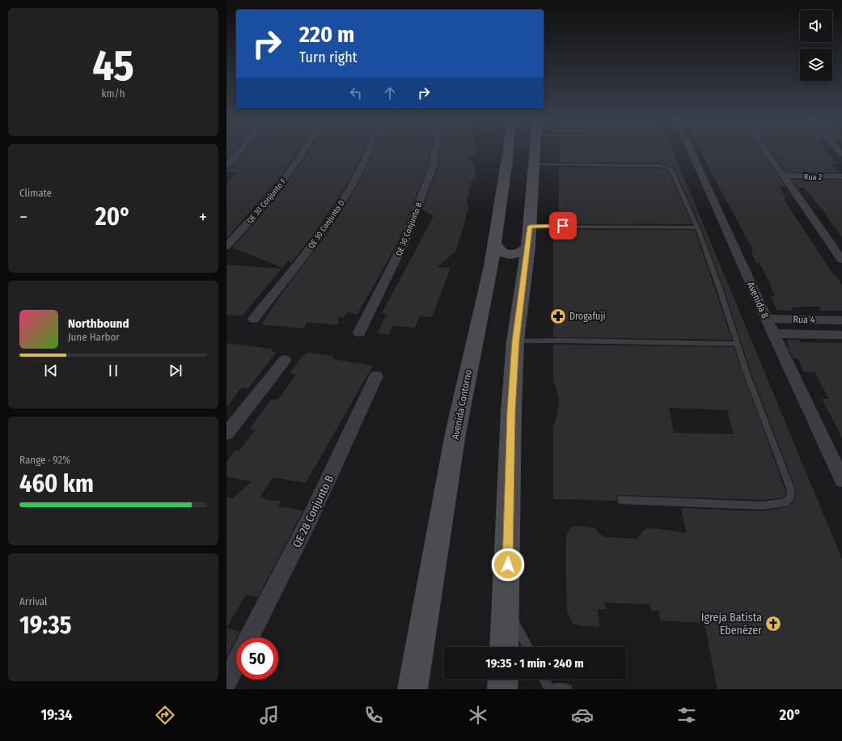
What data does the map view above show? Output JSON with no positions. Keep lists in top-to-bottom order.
{
  "streets": {
    "main road": ["Avenida Contorno"],
    "street": [
      "Rua 2",
      "QE 30 Conjunto F",
      "QE 30 Conjunto D",
      "QE 30 Conjunto B",
      "Avenida 8",
      "Rua 4",
      "QE 28 Conjunto B"
    ]
  },
  "crossings": [
    ["Avenida 8", "Rua 4"]
  ],
  "places": {
    "pharmacy": ["Drogafuji"],
    "church": ["Igreja Batista Ebenézer"]
  },
  "page": {
    "tile": [
      ["45", "km/h"],
      "Climate",
      ["Range · 92%", "460 km"],
      ["Arrival", "19:35"]
    ],
    "turn": ["220 m", "Turn right"],
    "heat": ["−", "20°", "+"],
    "song": ["Northbound", "June Harbor"],
    "limit": "50",
    "trip": "19:35 · 1 min · 240 m",
    "tabs": ["19:34", "20°"]
  }
}
